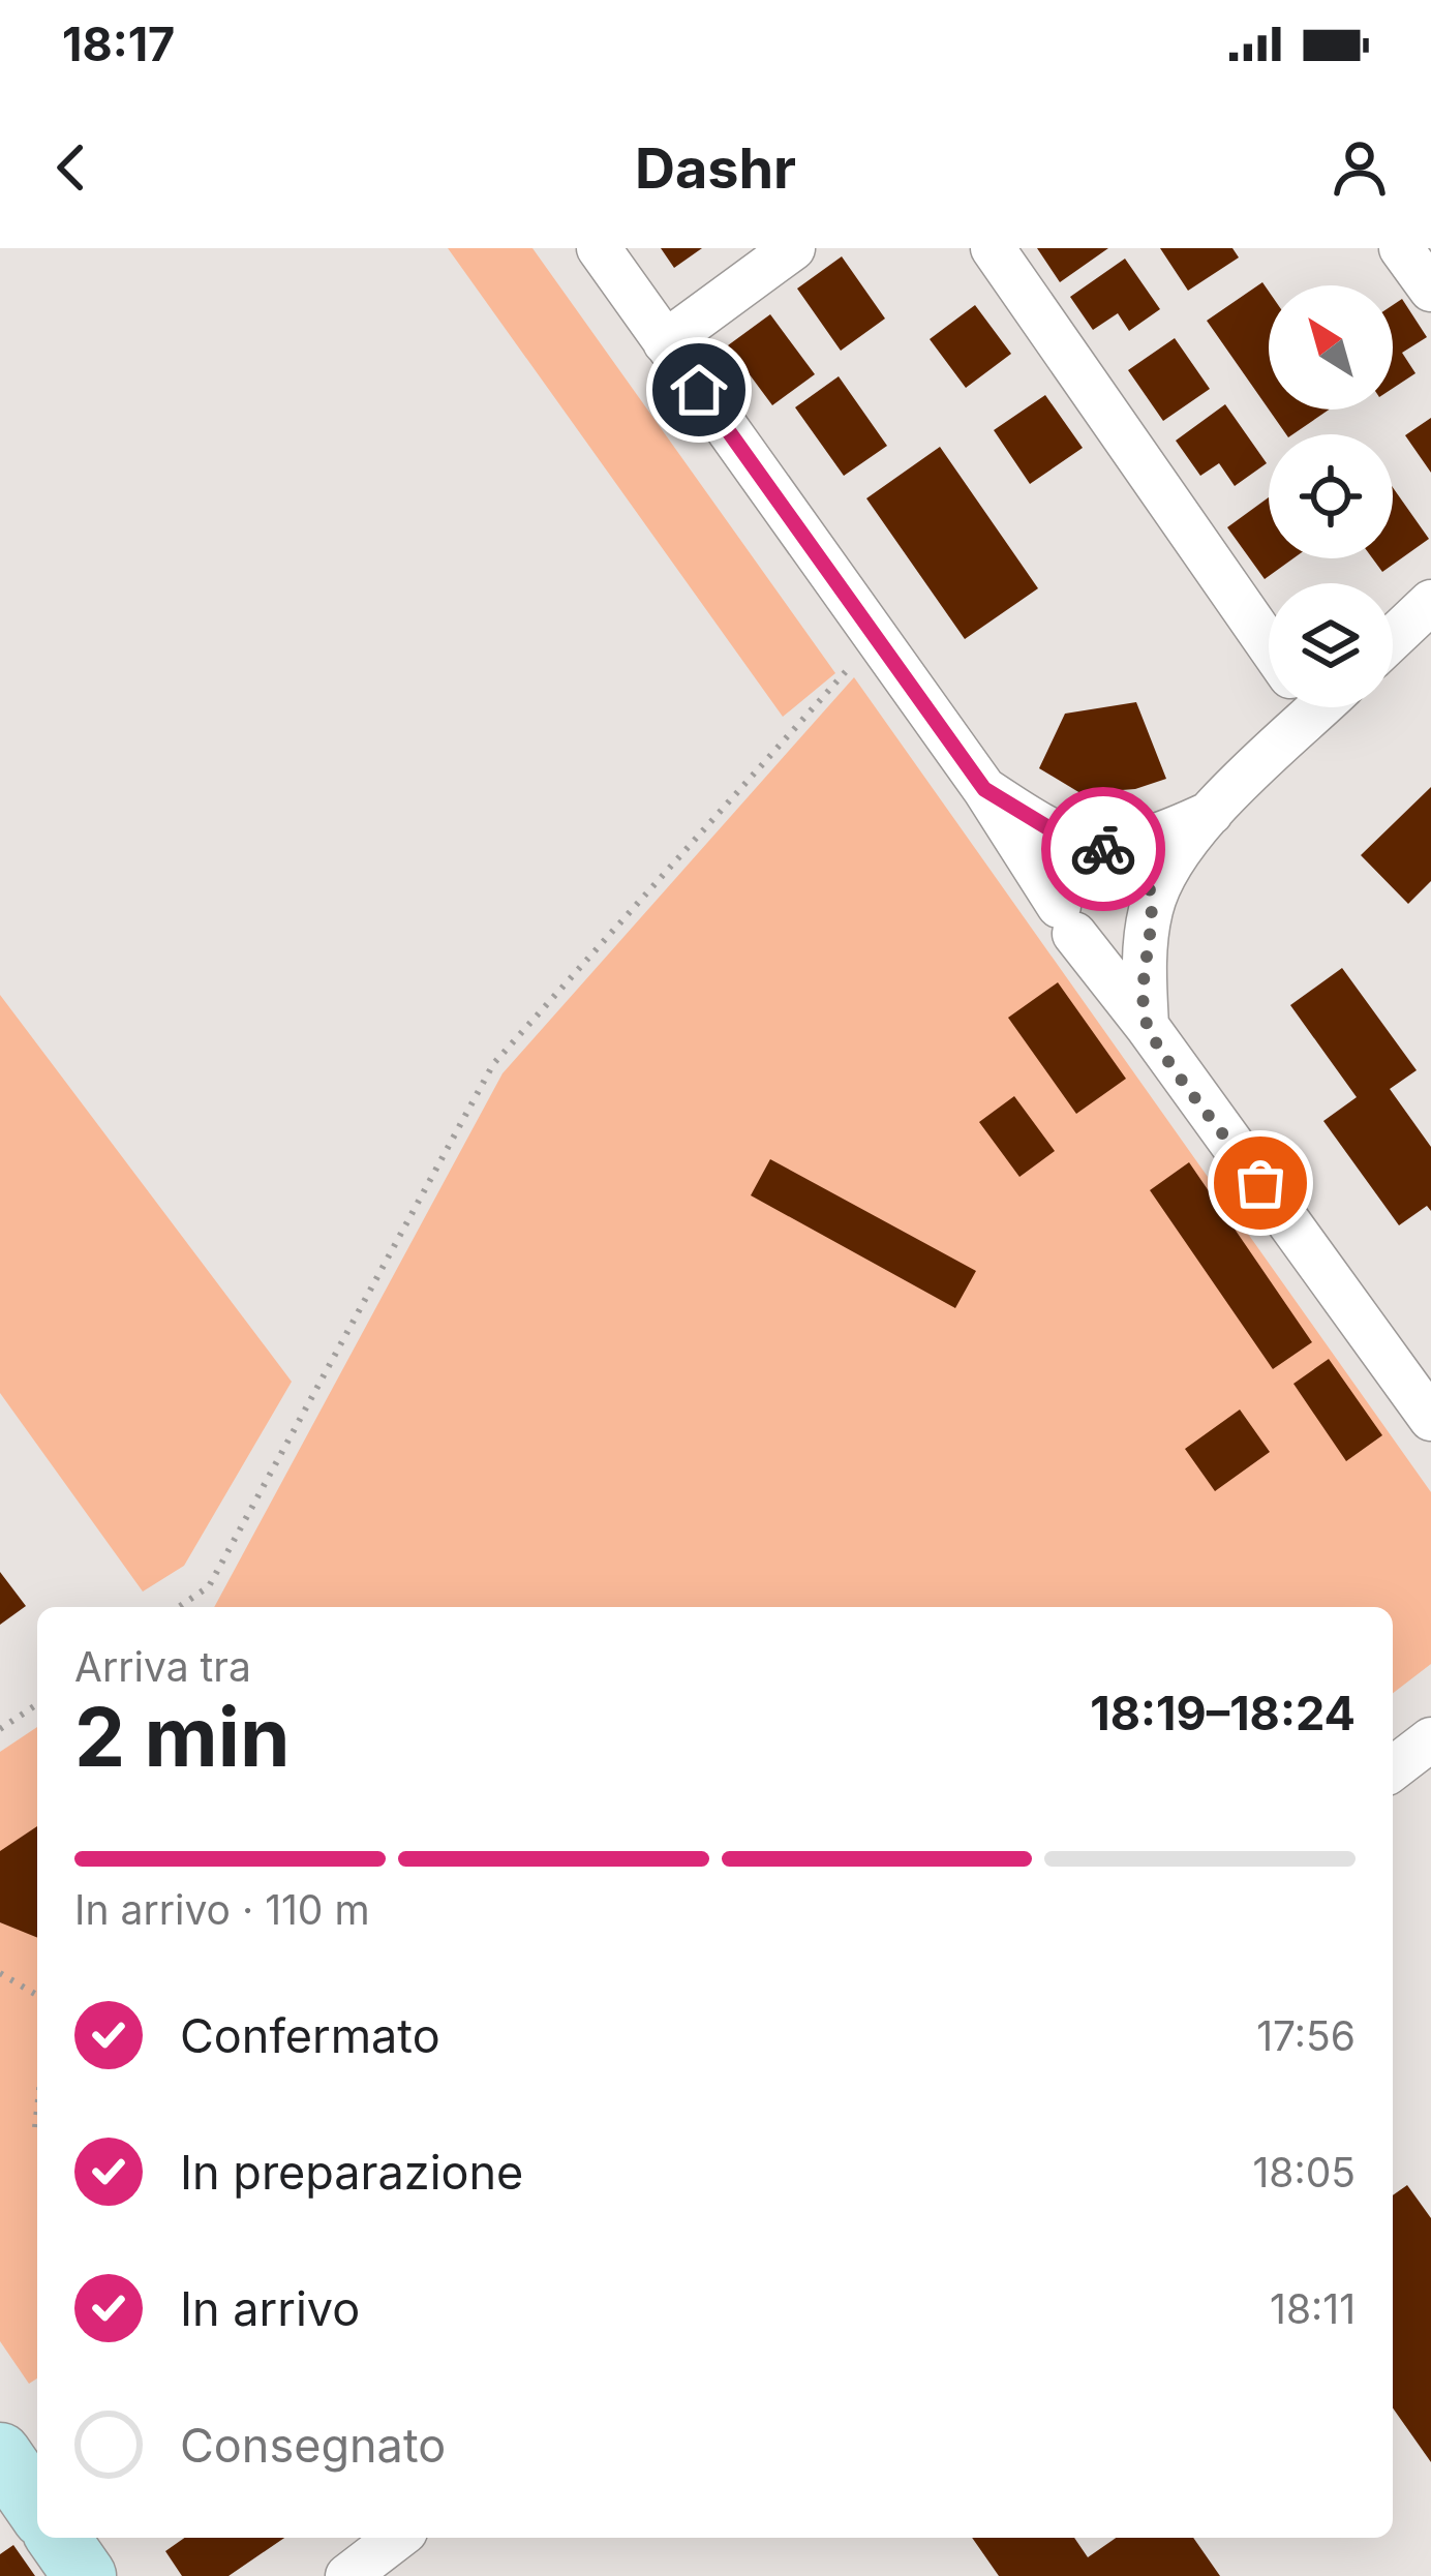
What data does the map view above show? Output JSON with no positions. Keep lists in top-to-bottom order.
{
  "north": "top left",
  "page": {
    "status": "18:17",
    "header": "Dashr",
    "heading": ["2 min", "Arriva tra", "18:19–18:24"],
    "bar": "In arrivo · 110 m",
    "list": [
      ["Confermato", "17:56"],
      ["In preparazione", "18:05"],
      ["In arrivo", "18:11"],
      "Consegnato"
    ]
  }
}
